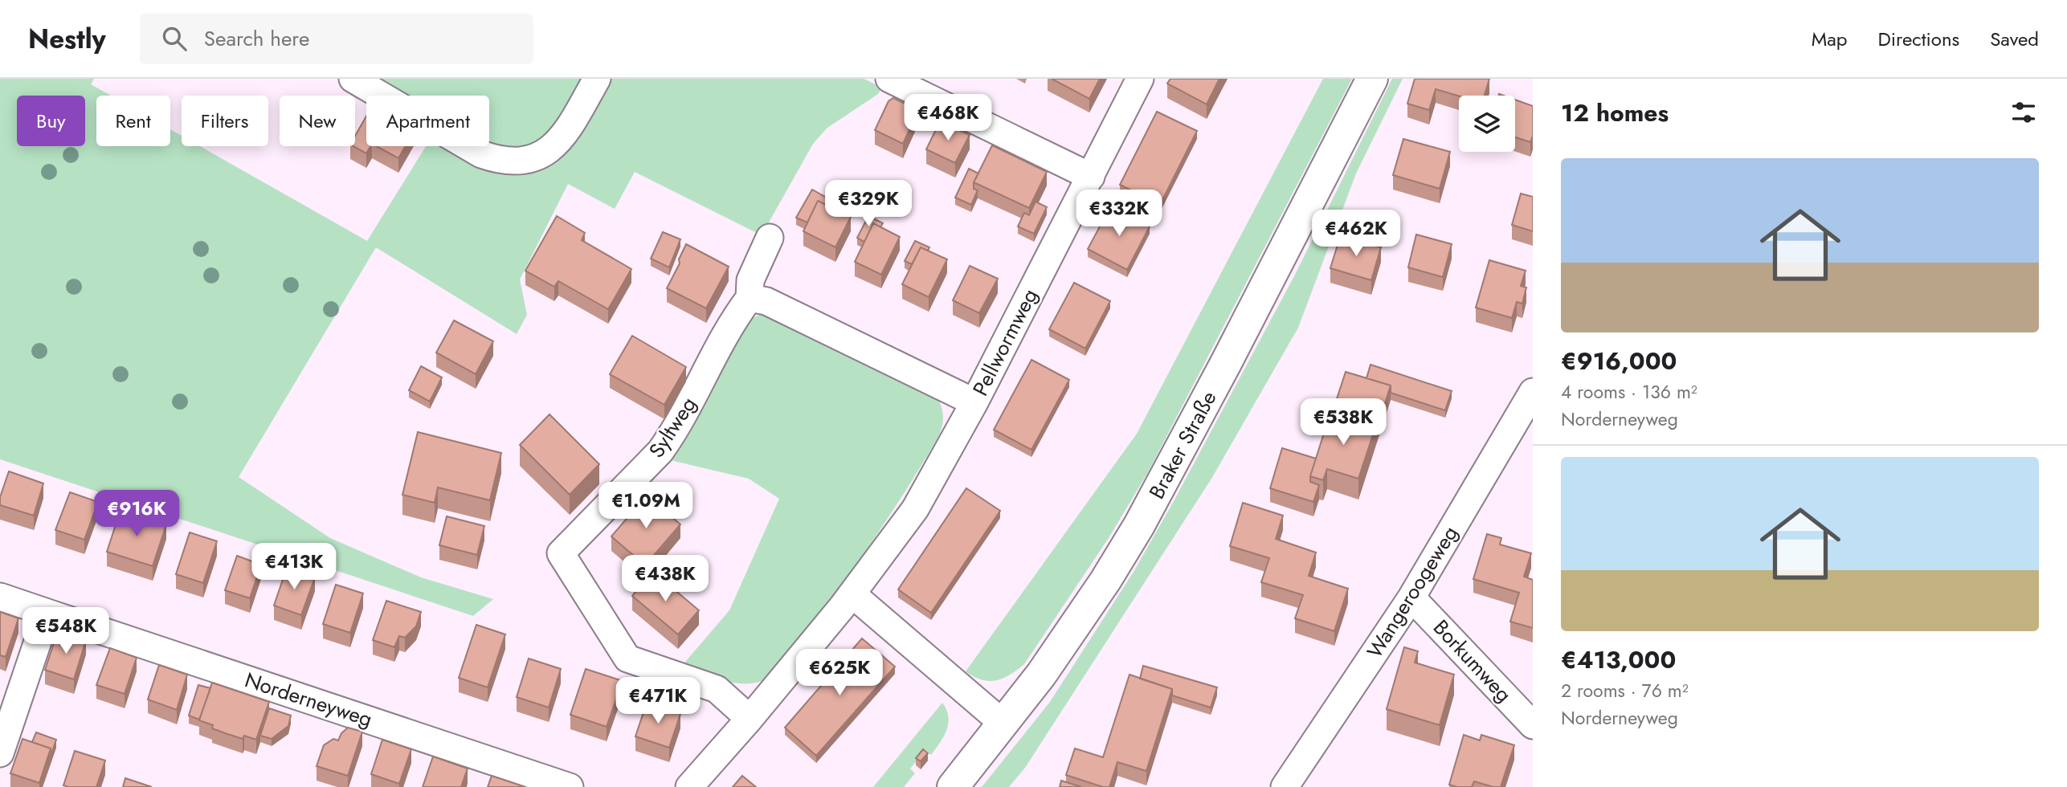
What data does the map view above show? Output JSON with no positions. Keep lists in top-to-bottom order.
{
  "streets": {
    "main road": ["Braker Straße"],
    "street": [
      "Pellwormweg",
      "Syltweg",
      "Wangeroogeweg",
      "Borkumweg",
      "Norderneyweg"
    ]
  },
  "crossings": [
    ["Pellwormweg", "Syltweg"],
    ["Wangeroogeweg", "Borkumweg"]
  ],
  "page": {
    "header": "Nestly",
    "search": "Search here",
    "nav": ["Map", "Directions", "Saved"],
    "heading": "12 homes",
    "price": [
      "€468K",
      "€329K",
      "€332K",
      "€462K",
      "€538K",
      "€1.09M",
      "€916K",
      "€413K",
      "€438K",
      "€548K",
      "€625K",
      "€471K"
    ],
    "chip": [
      "Buy",
      "Rent",
      "Filters",
      "New",
      "Apartment"
    ],
    "list": [
      {
        "name": "€916,000",
        "note": "4 rooms · 136 m² · Norderneyweg"
      },
      {
        "name": "€413,000",
        "note": "2 rooms · 76 m² · Norderneyweg"
      }
    ]
  }
}
